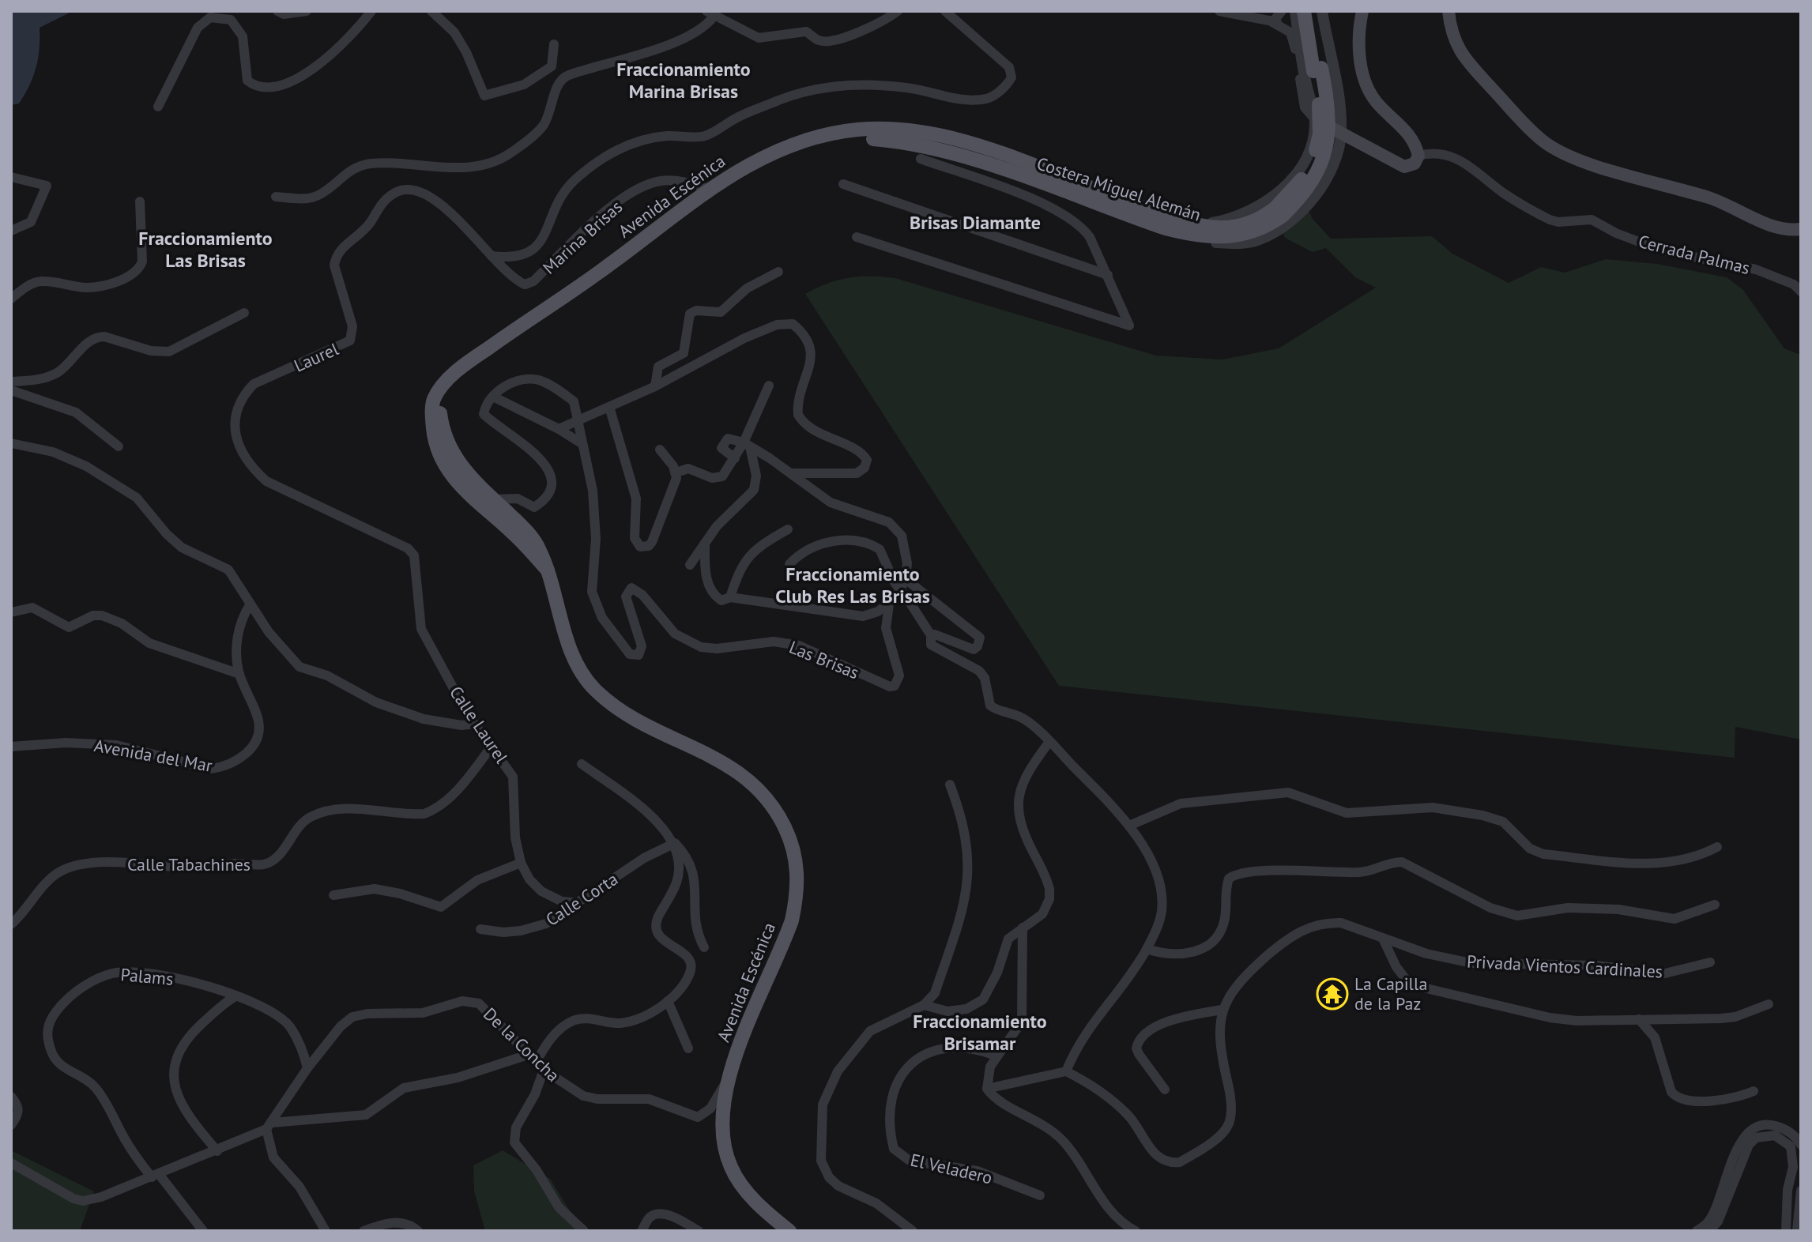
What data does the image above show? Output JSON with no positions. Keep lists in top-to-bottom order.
{
  "streets": {
    "main road": ["Costera Miguel Alemán", "Avenida Escénica"],
    "street": [
      "Marina Brisas",
      "Cerrada Palmas",
      "Laurel",
      "Las Brisas",
      "Calle Laurel",
      "Avenida del Mar",
      "Calle Tabachines",
      "Calle Corta",
      "Privada Vientos Cardinales",
      "Palams",
      "De la Concha",
      "El Veladero"
    ]
  },
  "crossings": [
    ["Costera Miguel Alemán", "Avenida Escénica"],
    ["Avenida Escénica", "Marina Brisas"],
    ["Avenida Escénica", "De la Concha"],
    ["Marina Brisas", "Laurel"],
    ["Laurel", "Calle Laurel"],
    ["Calle Laurel", "Calle Tabachines"],
    ["Calle Laurel", "Calle Corta"],
    ["Palams", "De la Concha"]
  ],
  "districts": [
    "Fraccionamiento Marina Brisas",
    "Brisas Diamante",
    "Fraccionamiento Las Brisas",
    "Fraccionamiento Club Res Las Brisas",
    "Fraccionamiento Brisamar"
  ],
  "places": {
    "temple": ["La Capilla de la Paz"]
  }
}
